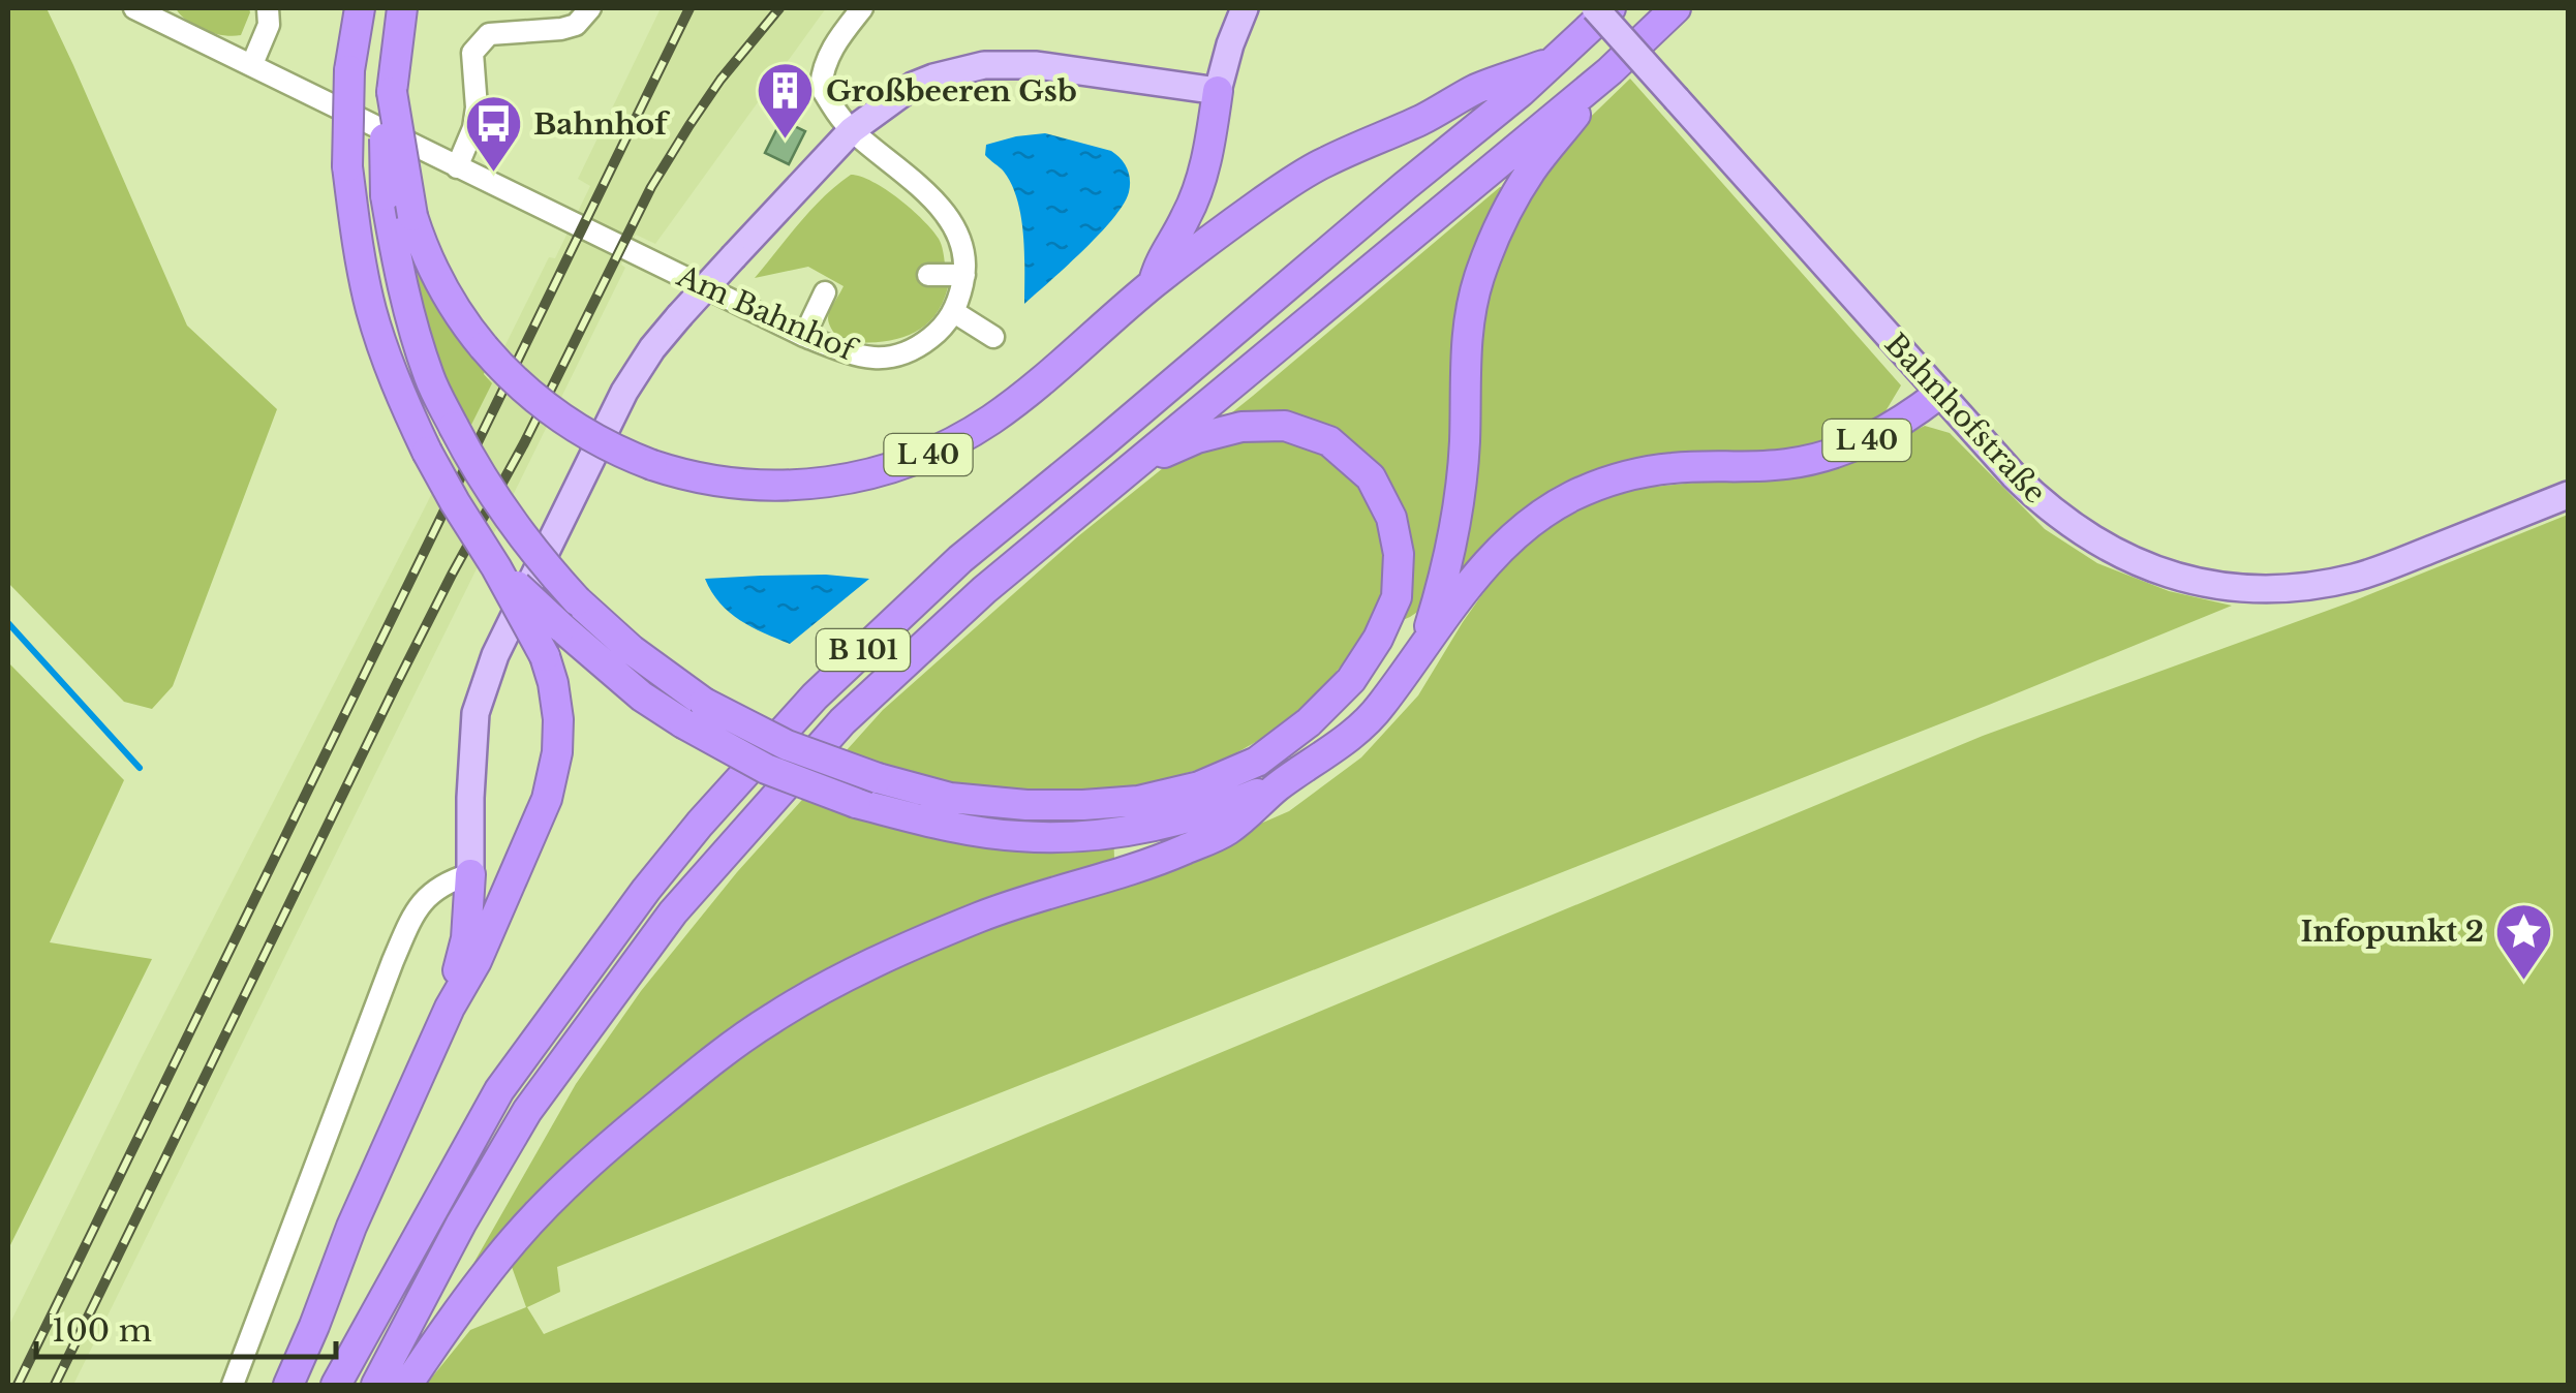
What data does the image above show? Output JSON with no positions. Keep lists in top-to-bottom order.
{
  "streets": {
    "highway": ["L 40", "B 101"],
    "main road": ["Bahnhofstraße"],
    "street": ["Am Bahnhof"]
  },
  "crossings": [
    ["Bahnhofstraße", "L 40"]
  ],
  "places": {
    "building": ["Großbeeren Gsb"],
    "bus stop": ["Bahnhof"],
    "place": ["Infopunkt 2"]
  },
  "scale_bar": "100 m"
}
